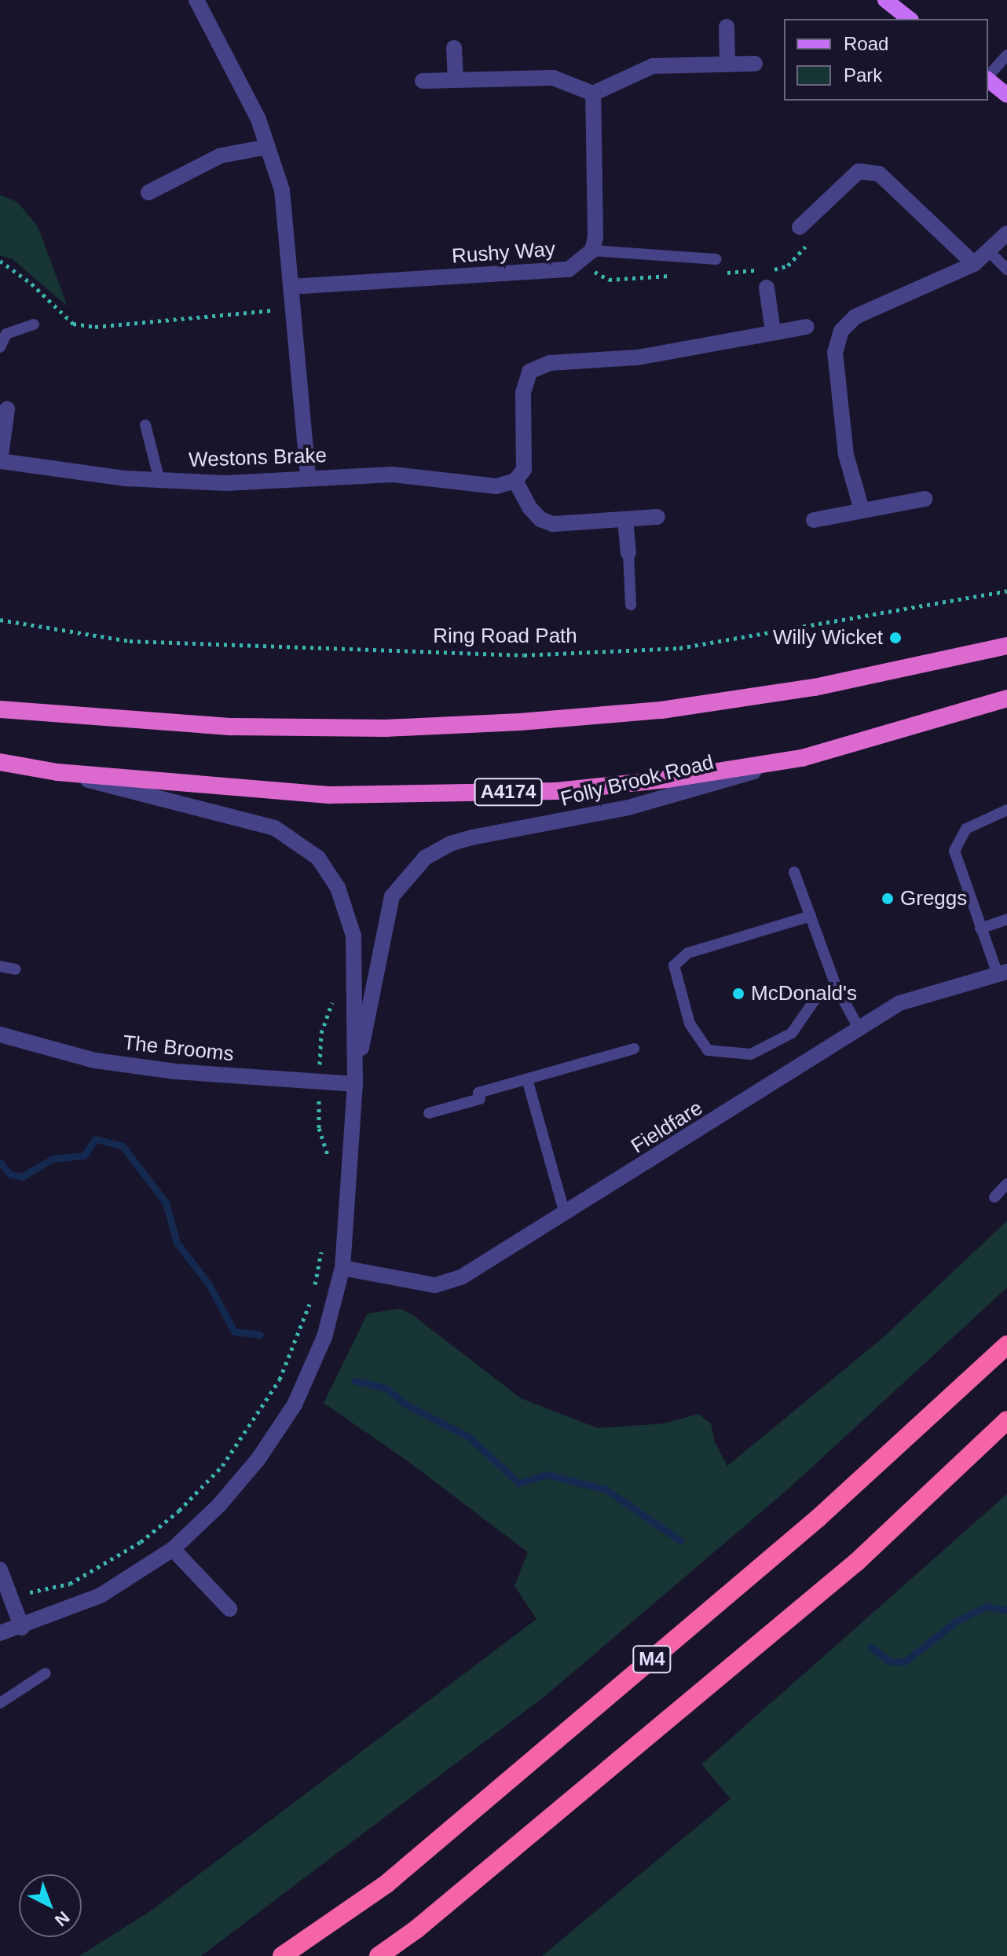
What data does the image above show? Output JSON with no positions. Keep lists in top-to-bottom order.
{
  "streets": {
    "highway": ["A4174", "M4"],
    "street": [
      "Rushy Way",
      "Westons Brake",
      "Folly Brook Road",
      "The Brooms",
      "Fieldfare"
    ],
    "path": ["Ring Road Path"]
  },
  "crossings": [
    ["Folly Brook Road", "A4174"],
    ["Folly Brook Road", "The Brooms"],
    ["Folly Brook Road", "Fieldfare"]
  ],
  "places": ["Willy Wicket", "Greggs", "McDonald's"],
  "legend": ["Road", "Park"],
  "north": "bottom right"
}
